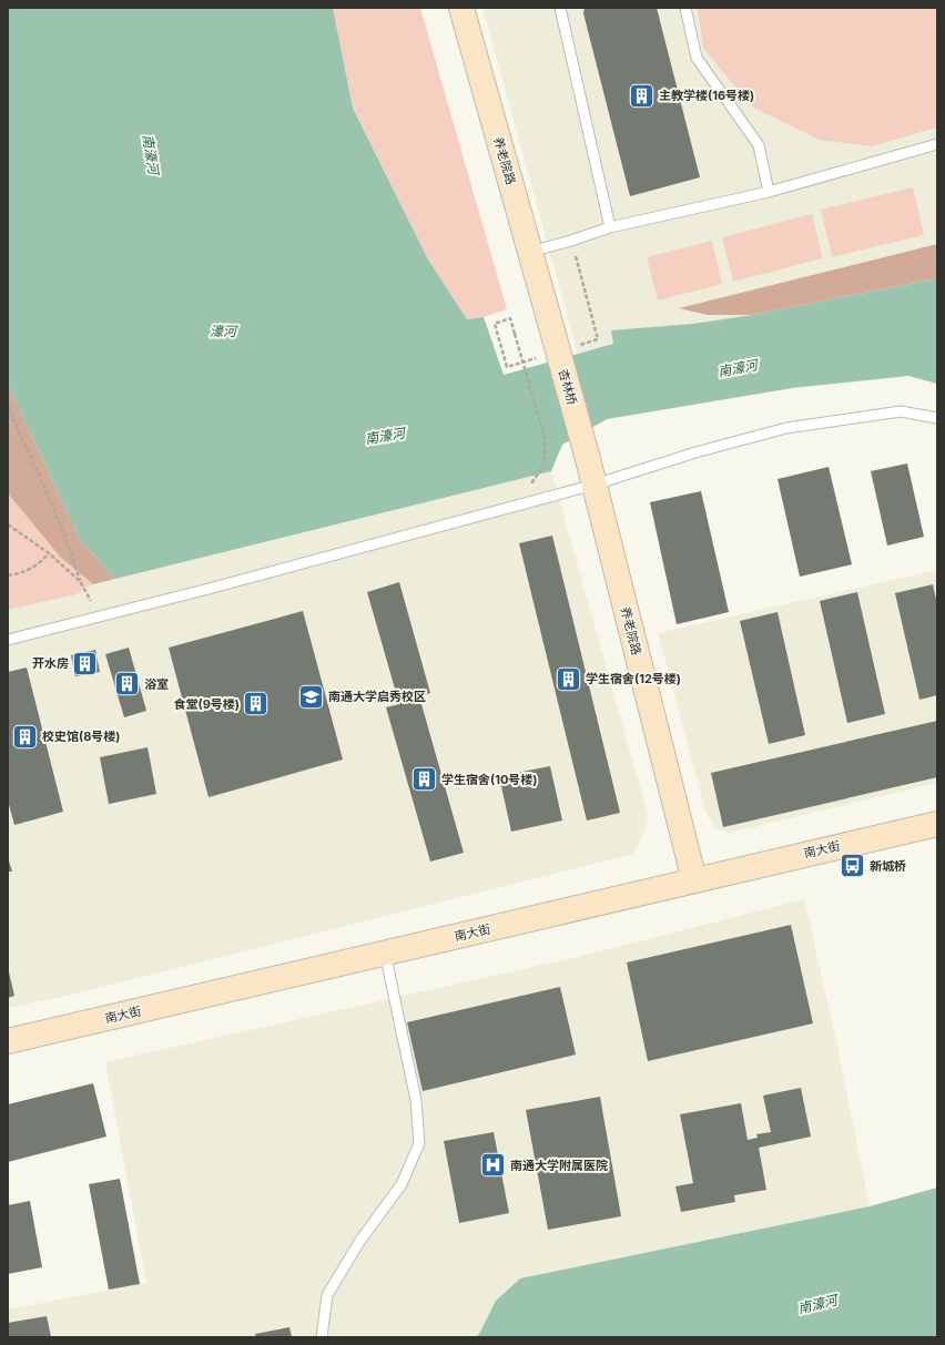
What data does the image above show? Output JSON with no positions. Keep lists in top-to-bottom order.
{
  "streets": {
    "main road": ["养老院路", "杏林桥", "南大街"]
  },
  "crossings": [
    ["养老院路", "杏林桥"],
    ["养老院路", "南大街"]
  ],
  "water": ["南濠河", "濠河"],
  "places": {
    "building": [
      "主教学楼(16号楼)",
      "开水房",
      "学生宿舍(12号楼)",
      "浴室",
      "食堂(9号楼)",
      "校史馆(8号楼)",
      "学生宿舍(10号楼)"
    ],
    "school or university": ["南通大学启秀校区"],
    "bus stop": ["新城桥"],
    "hospital": ["南通大学附属医院"]
  }
}
